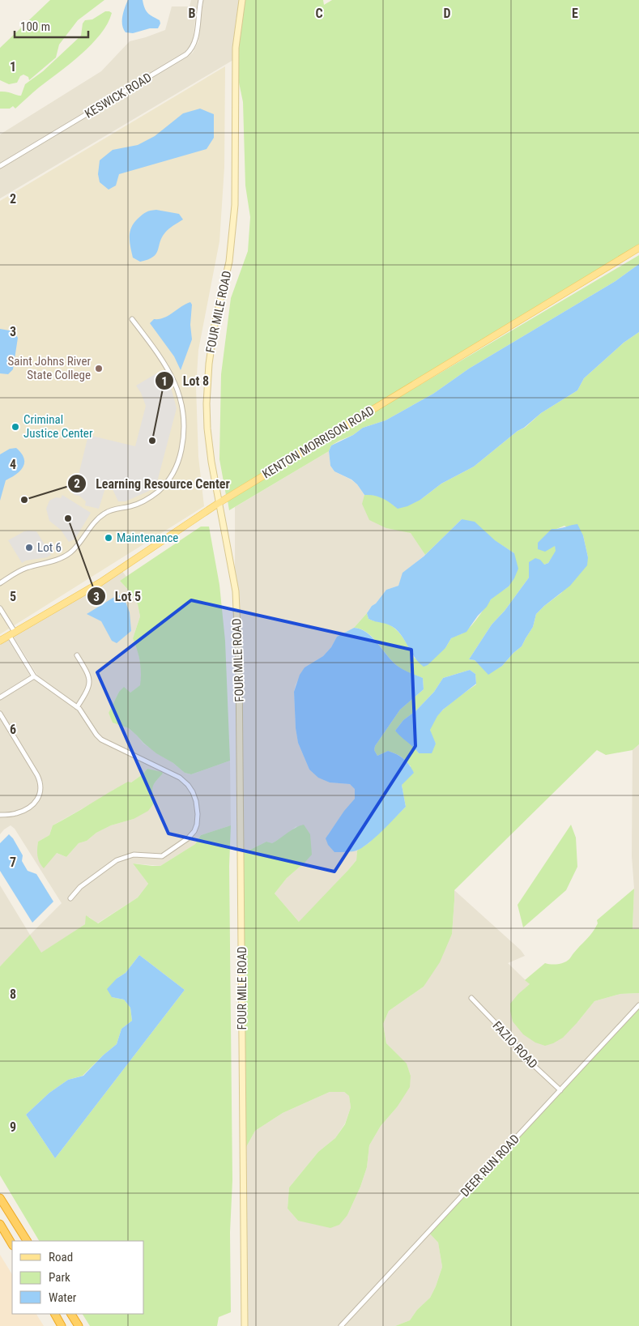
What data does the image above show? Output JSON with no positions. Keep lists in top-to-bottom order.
{
  "streets": {
    "main road": ["FOUR MILE ROAD", "KENTON MORRISON ROAD"],
    "street": ["KESWICK ROAD", "FAZIO ROAD", "DEER RUN ROAD"]
  },
  "crossings": [
    ["FOUR MILE ROAD", "KENTON MORRISON ROAD"],
    ["FAZIO ROAD", "DEER RUN ROAD"]
  ],
  "places": [
    "Saint Johns River State College",
    "Criminal Justice Center",
    "Lot 8",
    "Learning Resource Center",
    "Lot 5",
    "Maintenance",
    "Lot 6"
  ],
  "legend": ["Road", "Park", "Water"],
  "scale_bar": "100 m",
  "grid": {
    "columns": [
      "B",
      "C",
      "D",
      "E"
    ],
    "rows": [
      "1",
      "2",
      "3",
      "4",
      "5",
      "6",
      "7",
      "8",
      "9"
    ]
  }
}
